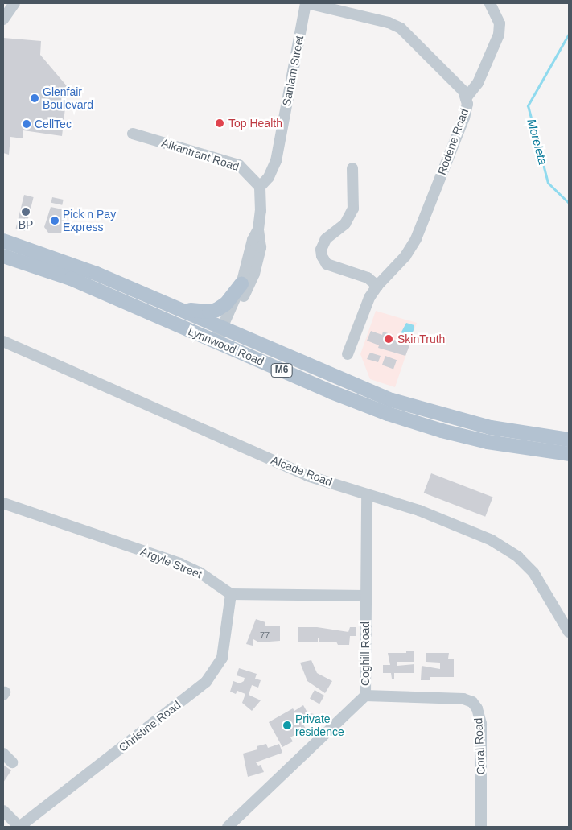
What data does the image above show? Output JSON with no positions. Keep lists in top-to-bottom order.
{
  "streets": {
    "main road": ["Lynnwood Road", "M6"],
    "street": [
      "Sanlam Street",
      "Rodene Road",
      "Alkantrant Road",
      "Alcade Road",
      "Argyle Street",
      "Coghill Road",
      "Christine Road",
      "Coral Road"
    ]
  },
  "crossings": [
    ["Sanlam Street", "Rodene Road"],
    ["Sanlam Street", "Alkantrant Road"],
    ["Alcade Road", "Coghill Road"],
    ["Argyle Street", "Christine Road"],
    ["Coghill Road", "Coral Road"]
  ],
  "water": ["Moreleta"],
  "places": [
    "Glenfair Boulevard",
    "Top Health",
    "CellTec",
    "BP",
    "Pick n Pay Express",
    "SkinTruth",
    "Private residence"
  ],
  "house_numbers": ["77"]
}
